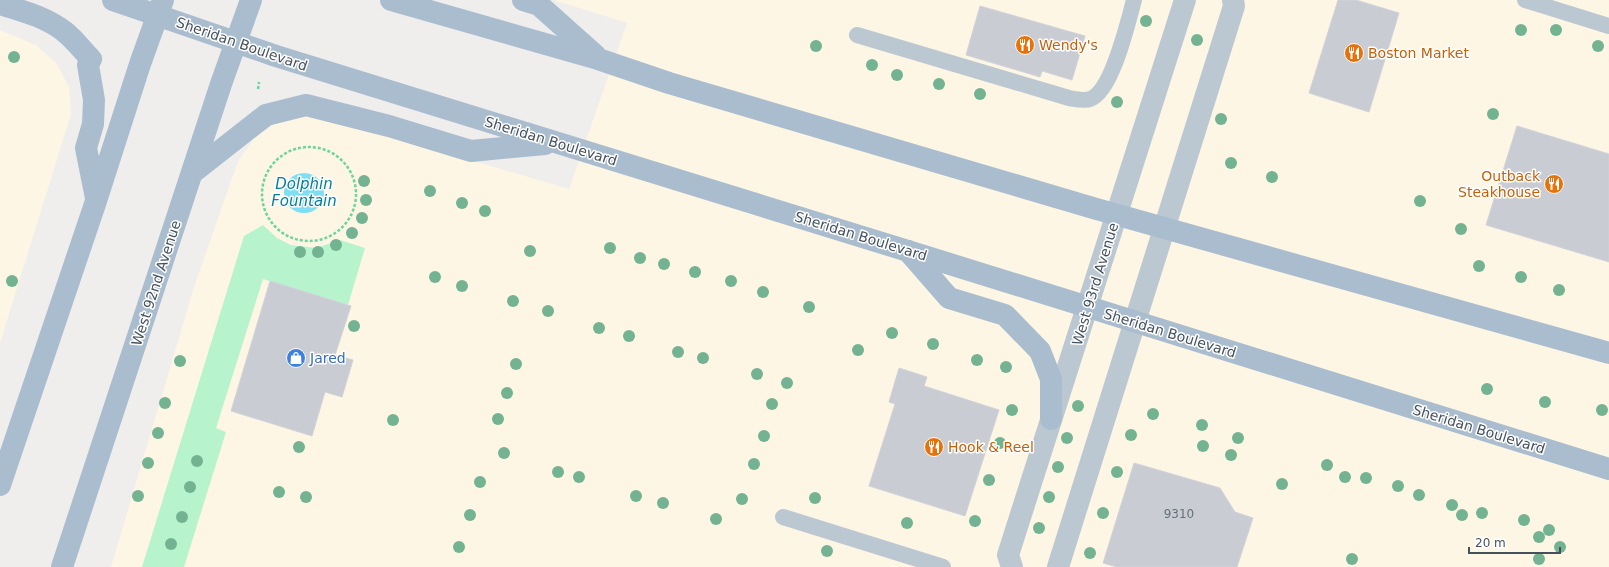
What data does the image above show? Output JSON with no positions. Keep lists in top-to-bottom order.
{
  "streets": {
    "main road": ["Sheridan Boulevard", "West 92nd Avenue"],
    "street": ["West 93rd Avenue"]
  },
  "crossings": [
    ["Sheridan Boulevard", "West 92nd Avenue"],
    ["Sheridan Boulevard", "West 93rd Avenue"]
  ],
  "water": ["Dolphin Fountain"],
  "places": {
    "restaurant": [
      "Wendy's",
      "Boston Market",
      "Outback Steakhouse",
      "Hook & Reel"
    ],
    "shop": ["Jared"]
  },
  "house_numbers": ["9310"],
  "scale_bar": "20 m"
}
